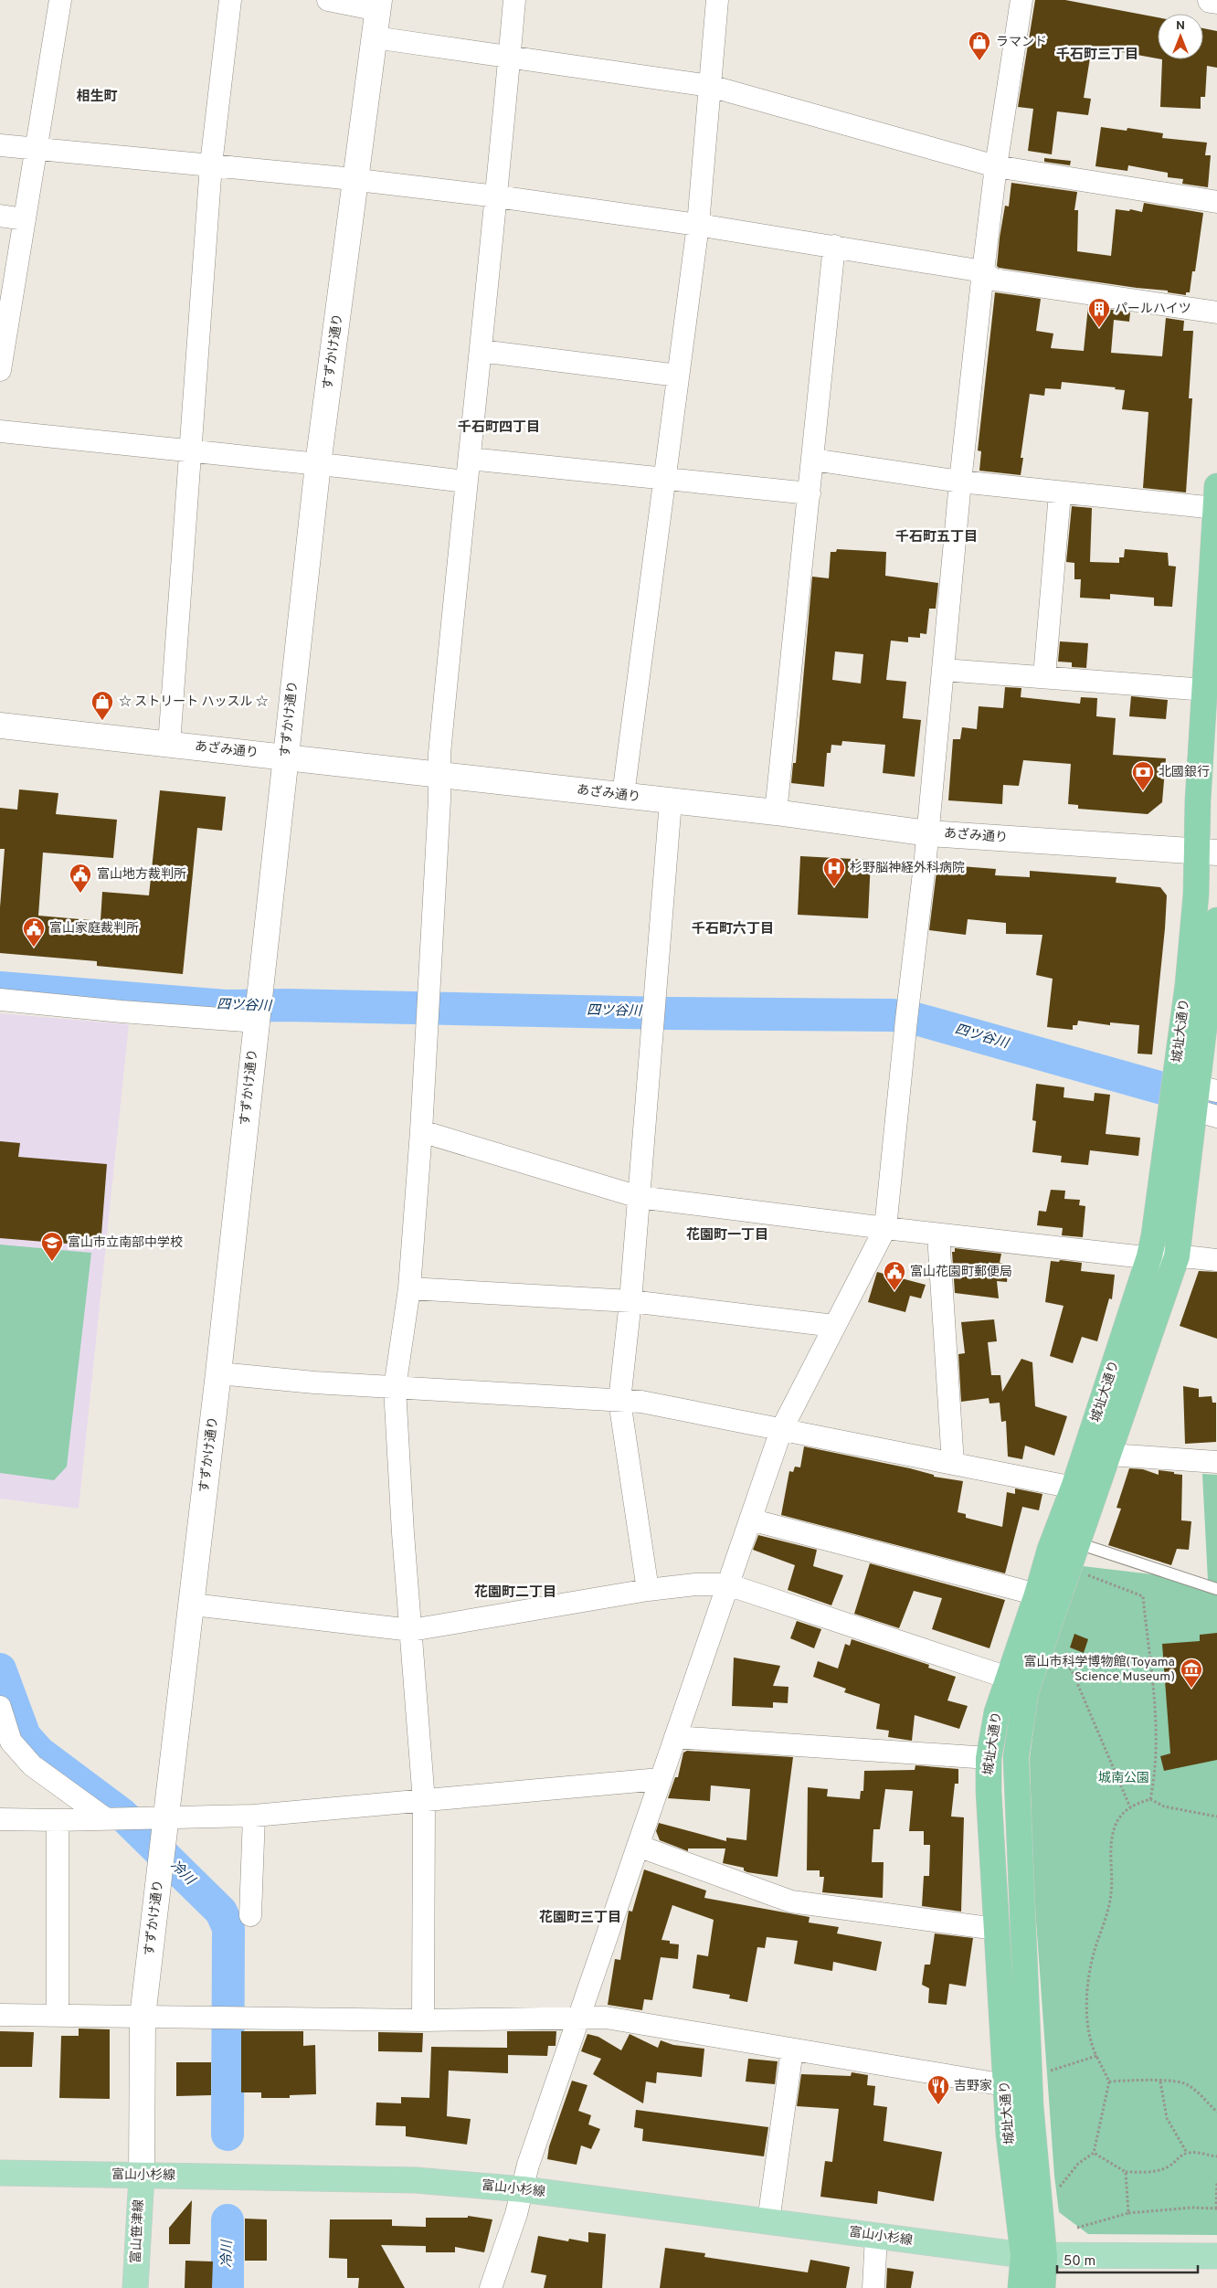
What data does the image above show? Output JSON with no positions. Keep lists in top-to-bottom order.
{
  "streets": {
    "highway": ["城址大通り"],
    "main road": ["富山小杉線", "富山笹津線"],
    "street": ["すずかけ通り", "あざみ通り"]
  },
  "crossings": [
    ["すずかけ通り", "あざみ通り"],
    ["すずかけ通り", "富山小杉線"],
    ["すずかけ通り", "富山笹津線"],
    ["あざみ通り", "城址大通り"],
    ["城址大通り", "富山小杉線"],
    ["富山小杉線", "富山笹津線"]
  ],
  "districts": [
    "千石町三丁目",
    "相生町",
    "千石町四丁目",
    "千石町五丁目",
    "千石町六丁目",
    "花園町一丁目",
    "花園町二丁目",
    "花園町三丁目"
  ],
  "water": ["四ツ谷川", "冷川"],
  "parks": ["城南公園"],
  "places": {
    "shop": ["ラマンド", "☆ ストリート ハッスル ☆"],
    "building": ["パールハイツ"],
    "bank": ["北國銀行"],
    "hospital": ["杉野脳神経外科病院"],
    "public building": ["富山地方裁判所", "富山家庭裁判所", "富山花園町郵便局"],
    "school or university": ["富山市立南部中学校"],
    "museum": ["富山市科学博物館(Toyama Science Museum)"],
    "restaurant": ["吉野家"]
  },
  "scale_bar": "50 m",
  "north": "top"
}
